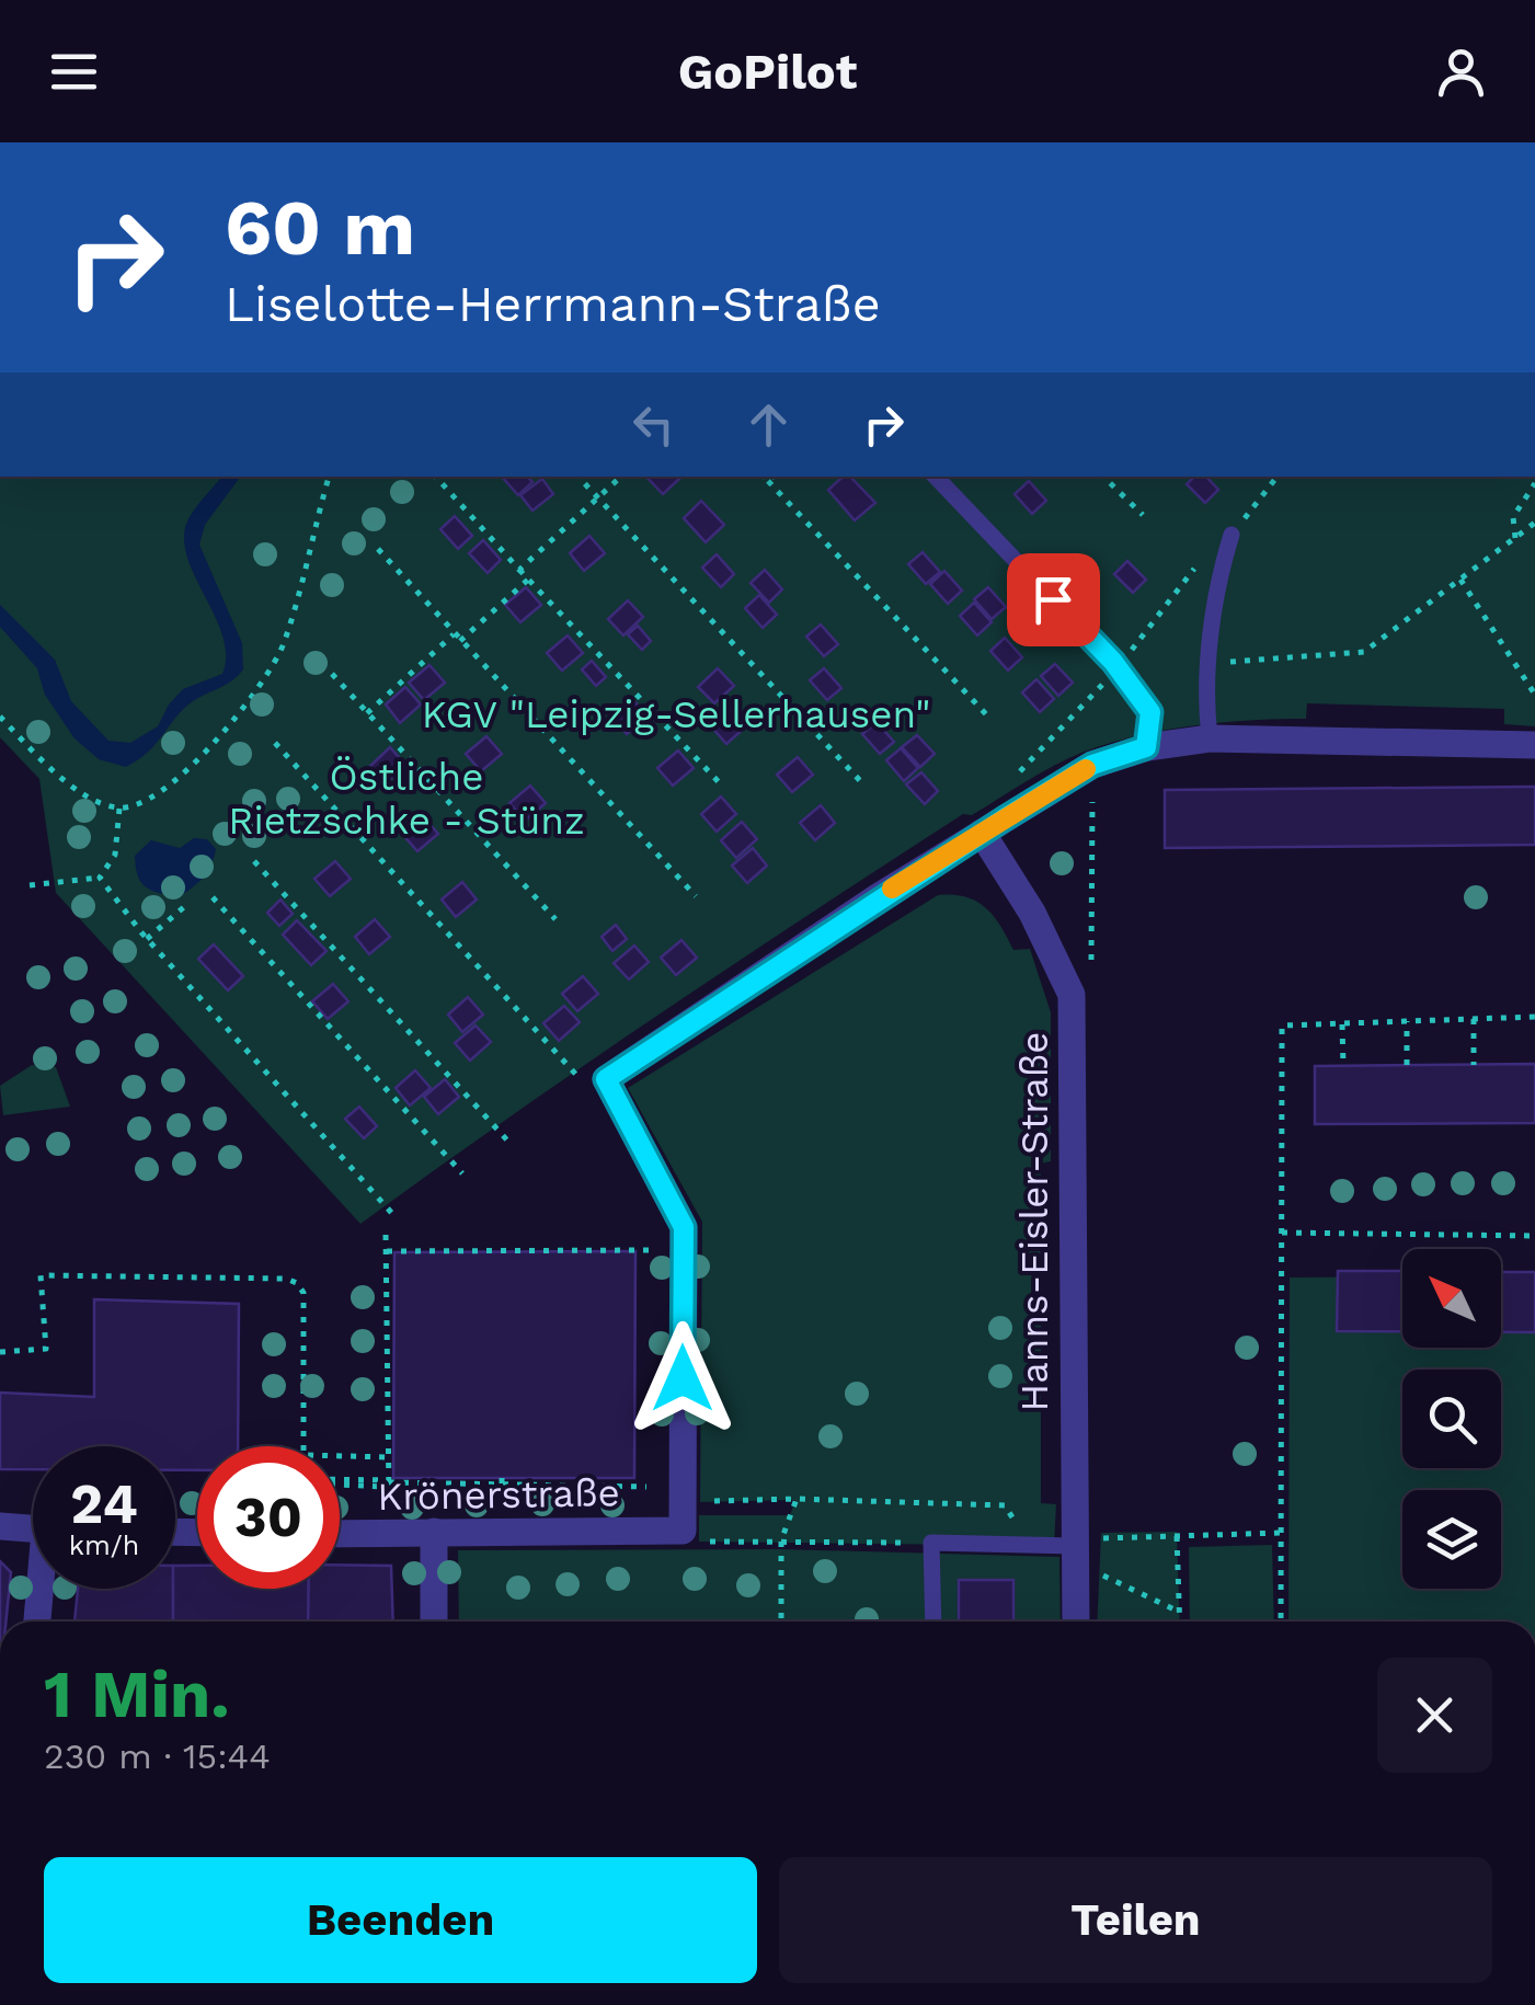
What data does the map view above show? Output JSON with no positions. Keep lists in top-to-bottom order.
{
  "streets": {
    "street": ["Hanns-Eisler-Straße", "Krönerstraße"]
  },
  "parks": ["KGV \"Leipzig-Sellerhausen\"", "Östliche Rietzschke - Stünz"],
  "north": "top left",
  "page": {
    "header": "GoPilot",
    "turn": ["60 m", "Liselotte-Herrmann-Straße"],
    "speed": "24 km/h",
    "limit": "30",
    "heading": ["1 Min.", "230 m · 15:44"],
    "buttons": ["Beenden", "Teilen"]
  }
}
